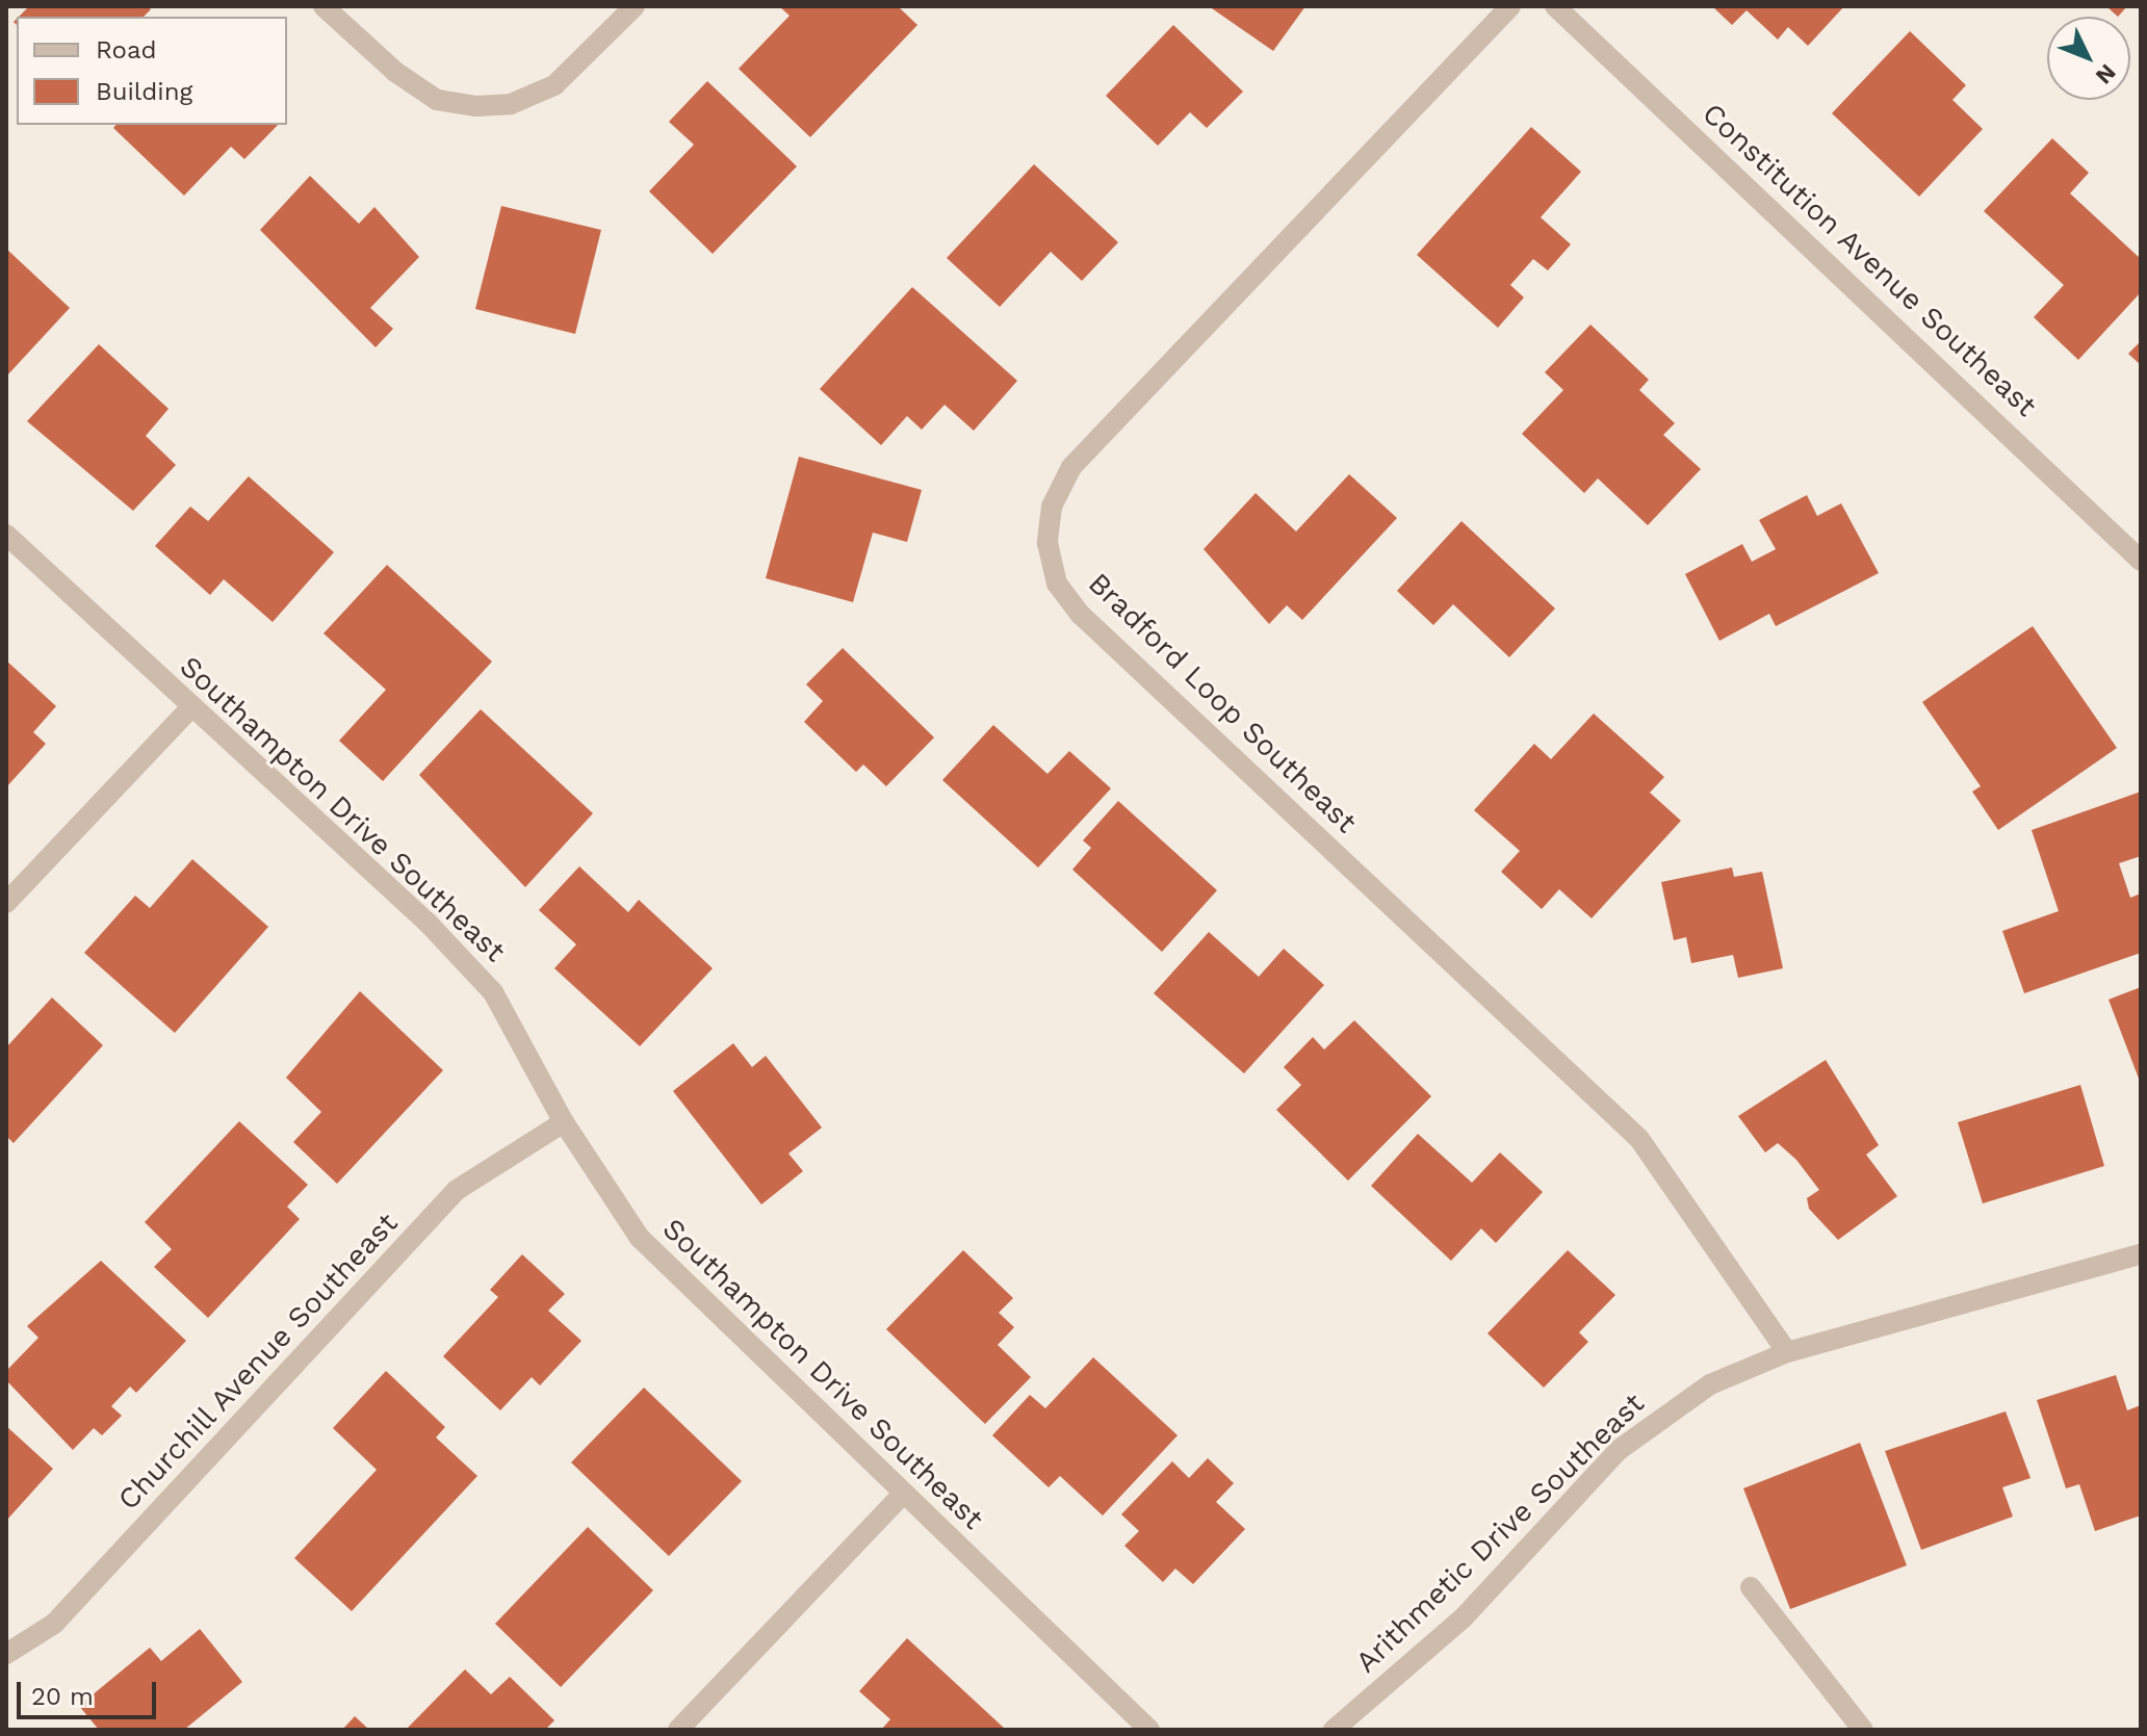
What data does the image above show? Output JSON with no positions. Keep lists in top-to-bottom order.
{
  "streets": {
    "street": [
      "Constitution Avenue Southeast",
      "Bradford Loop Southeast",
      "Southampton Drive Southeast",
      "Churchill Avenue Southeast",
      "Arithmetic Drive Southeast"
    ]
  },
  "crossings": [
    ["Bradford Loop Southeast", "Arithmetic Drive Southeast"],
    ["Southampton Drive Southeast", "Churchill Avenue Southeast"]
  ],
  "legend": ["Road", "Building"],
  "scale_bar": "20 m",
  "north": "bottom right"
}
